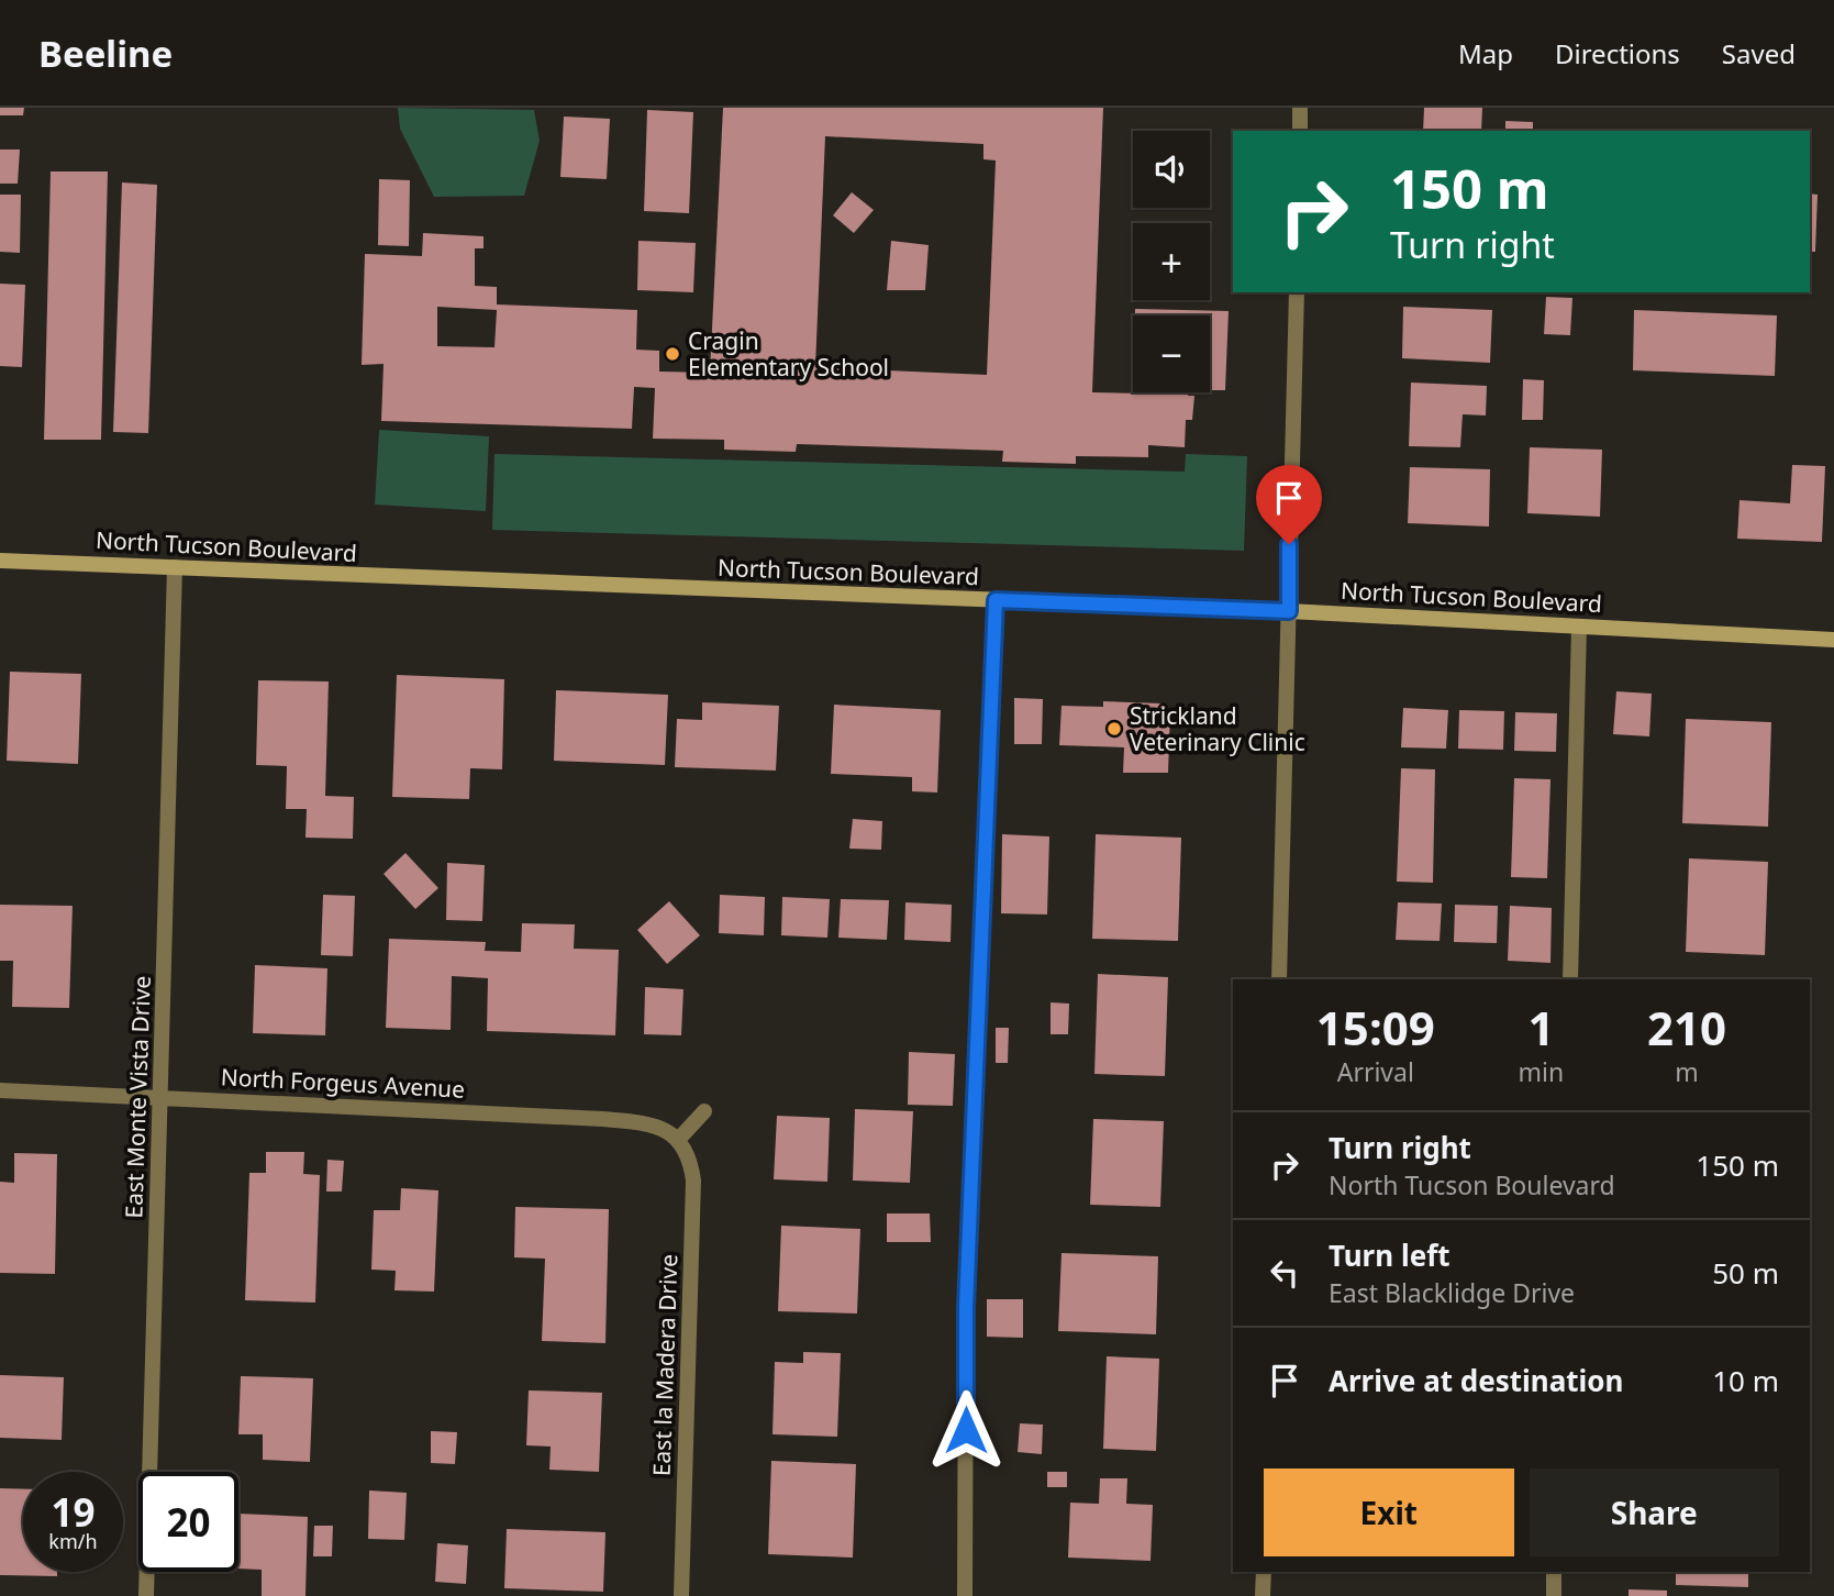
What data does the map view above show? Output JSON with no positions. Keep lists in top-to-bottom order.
{
  "streets": {
    "main road": ["North Tucson Boulevard"],
    "street": ["North Forgeus Avenue", "East Monte Vista Drive", "East la Madera Drive"]
  },
  "crossings": [
    ["North Tucson Boulevard", "East Monte Vista Drive"],
    ["North Forgeus Avenue", "East Monte Vista Drive"],
    ["North Forgeus Avenue", "East la Madera Drive"]
  ],
  "places": ["Cragin Elementary School", "Strickland Veterinary Clinic"],
  "page": {
    "header": "Beeline",
    "nav": ["Map", "Directions", "Saved"],
    "map_buttons": ["+", "−"],
    "turn": ["150 m", "Turn right"],
    "eta": [
      "15:09",
      "Arrival",
      "1",
      "min",
      "210",
      "m"
    ],
    "list": [
      {
        "name": "Turn right",
        "note": "North Tucson Boulevard",
        "value": "150 m"
      },
      {
        "name": "Turn left",
        "note": "East Blacklidge Drive",
        "value": "50 m"
      },
      {
        "name": "Arrive at destination",
        "value": "10 m"
      }
    ],
    "buttons": ["Exit", "Share"],
    "speed": "19 km/h",
    "limit": "20"
  }
}
